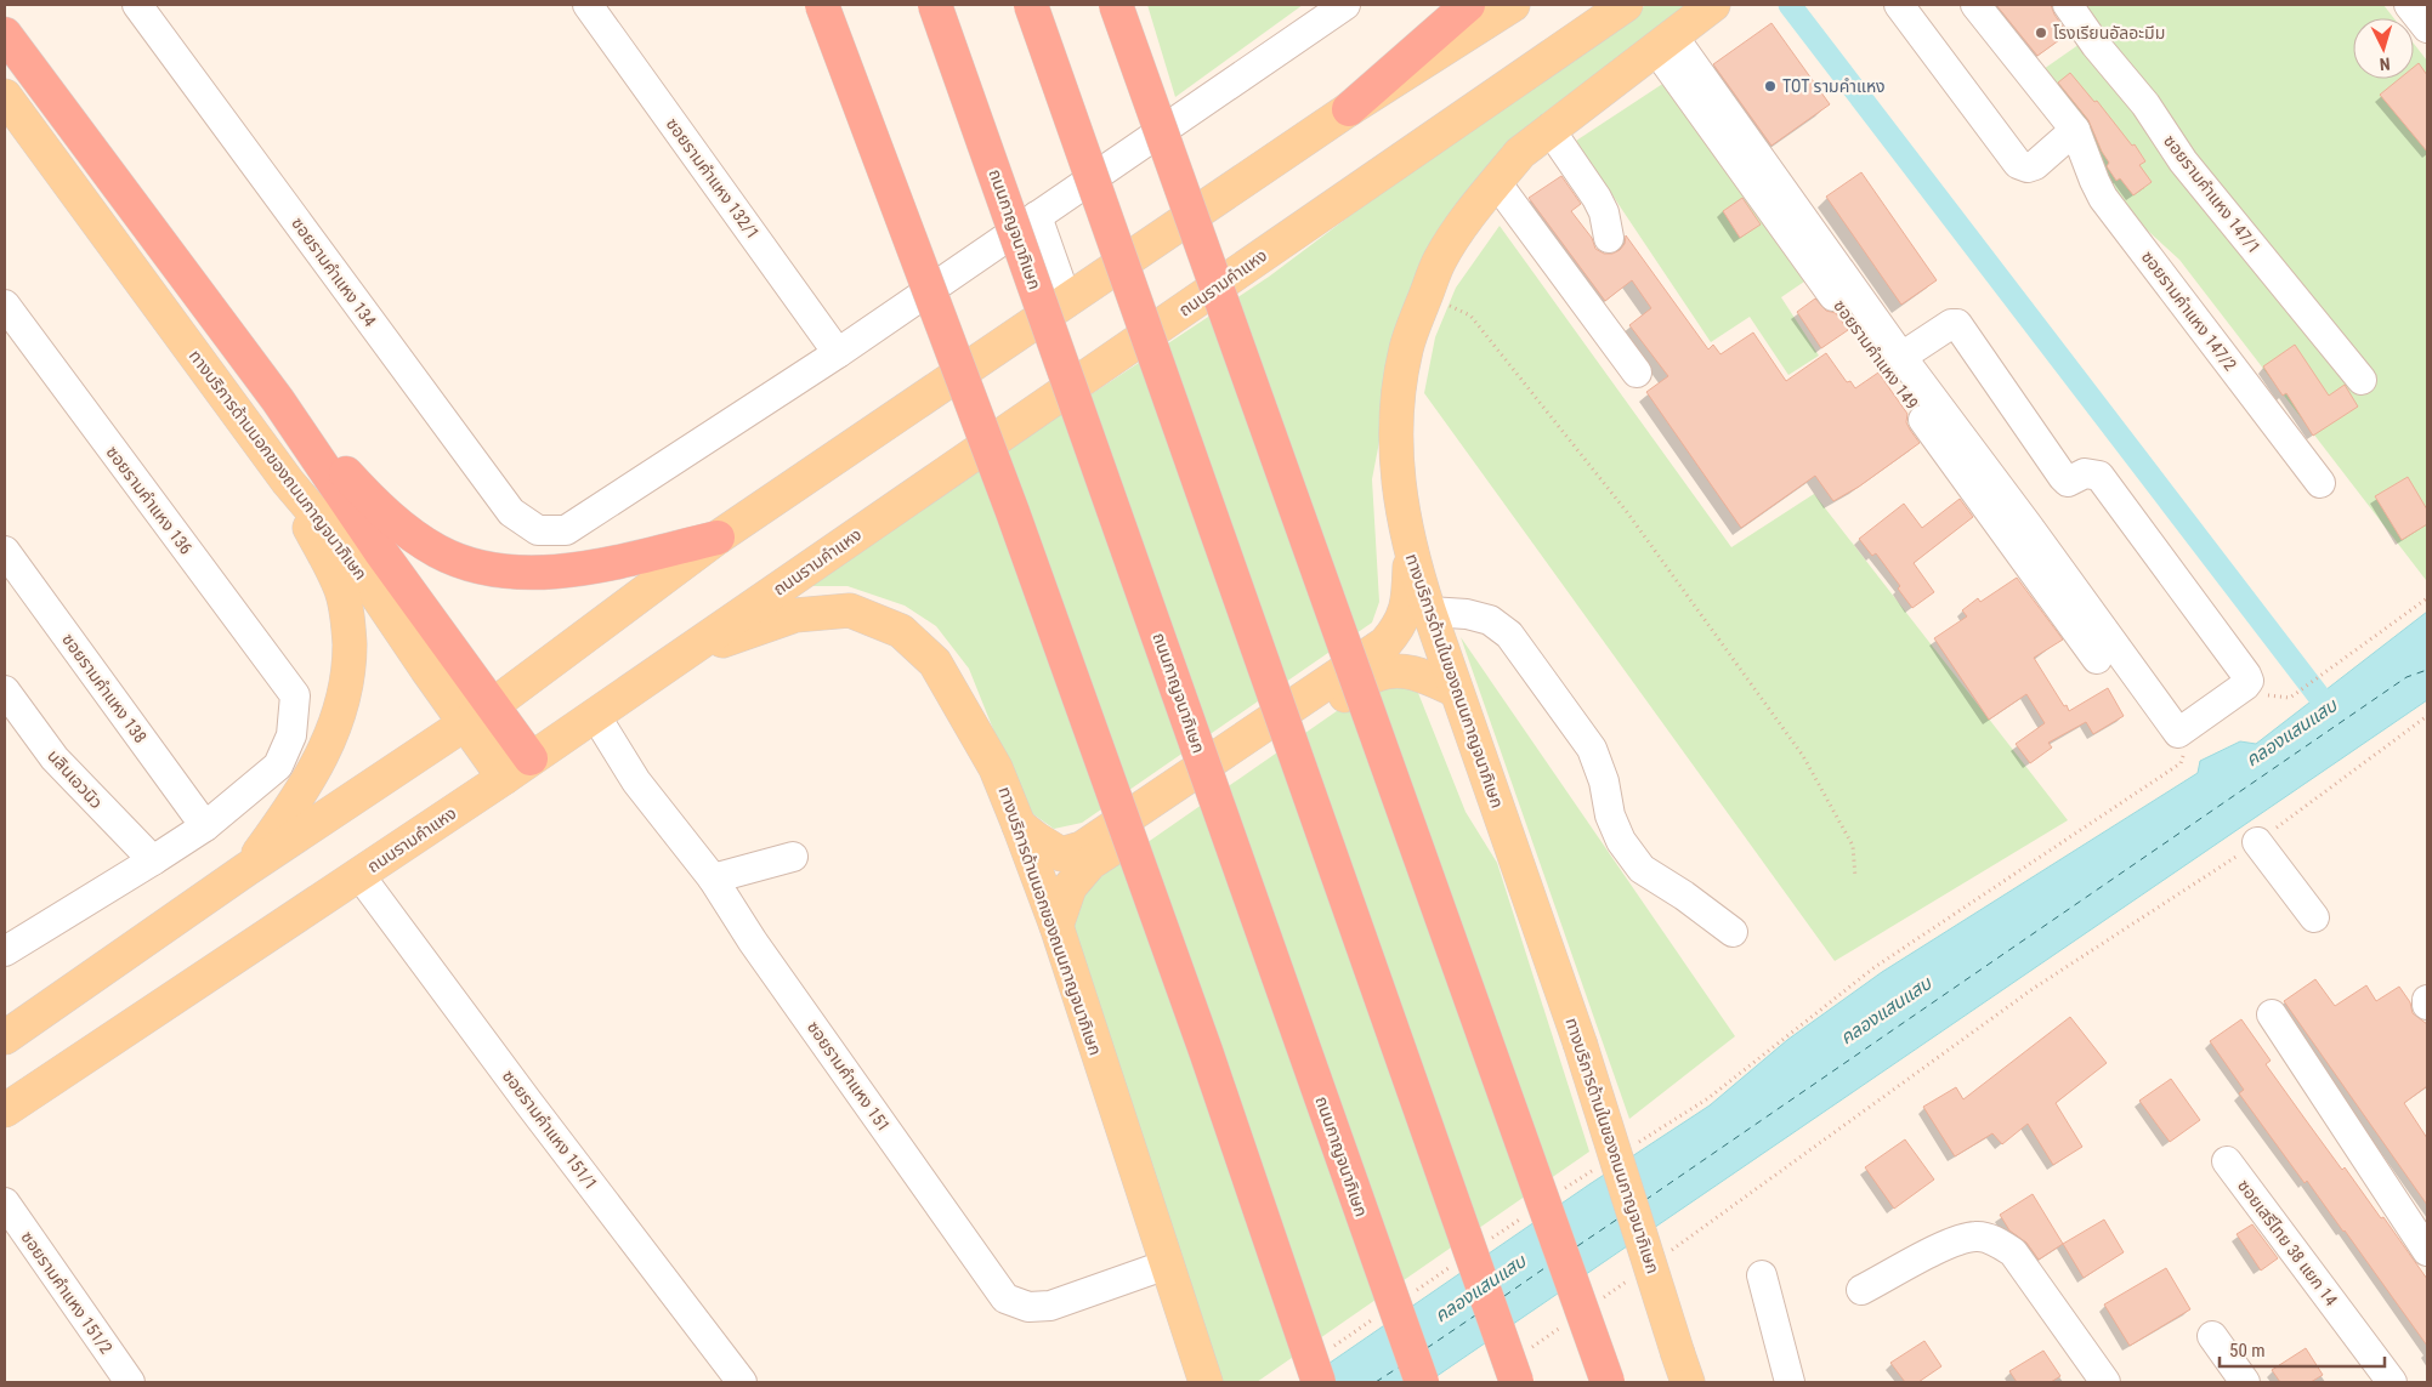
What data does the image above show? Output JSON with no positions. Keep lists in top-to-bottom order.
{
  "streets": {
    "highway": ["ถนนกาญจนาภิเษก"],
    "main road": ["ถนนรามคำแหง", "ทางบริการด้านนอกของถนนกาญจนาภิเษก", "ทางบริการด้านในของถนนกาญจนาภิเษก"],
    "street": [
      "ซอยรามคำแหง 132/1",
      "ซอยรามคำแหง 147/1",
      "ซอยรามคำแหง 134",
      "ซอยรามคำแหง 147/2",
      "ซอยรามคำแหง 149",
      "ซอยรามคำแหง 136",
      "ซอยรามคำแหง 138",
      "นลินเอวนิว",
      "ซอยรามคำแหง 151",
      "ซอยรามคำแหง 151/1",
      "ซอยเสรีไทย 38 แยก 14",
      "ซอยรามคำแหง 151/2"
    ]
  },
  "crossings": [
    ["ซอยรามคำแหง 132/1", "ซอยรามคำแหง 134"],
    ["ถนนรามคำแหง", "ทางบริการด้านนอกของถนนกาญจนาภิเษก"],
    ["ถนนรามคำแหง", "ซอยรามคำแหง 151"],
    ["ถนนรามคำแหง", "ซอยรามคำแหง 151/1"],
    ["ซอยรามคำแหง 149", "ทางบริการด้านในของถนนกาญจนาภิเษก"],
    ["ทางบริการด้านนอกของถนนกาญจนาภิเษก", "ซอยรามคำแหง 151"],
    ["ซอยรามคำแหง 136", "ซอยรามคำแหง 138"]
  ],
  "water": ["คลองแสนแสบ"],
  "places": ["โรงเรียนอัลอะมีม", "TOT รามคำแหง"],
  "scale_bar": "50 m",
  "north": "bottom"
}
